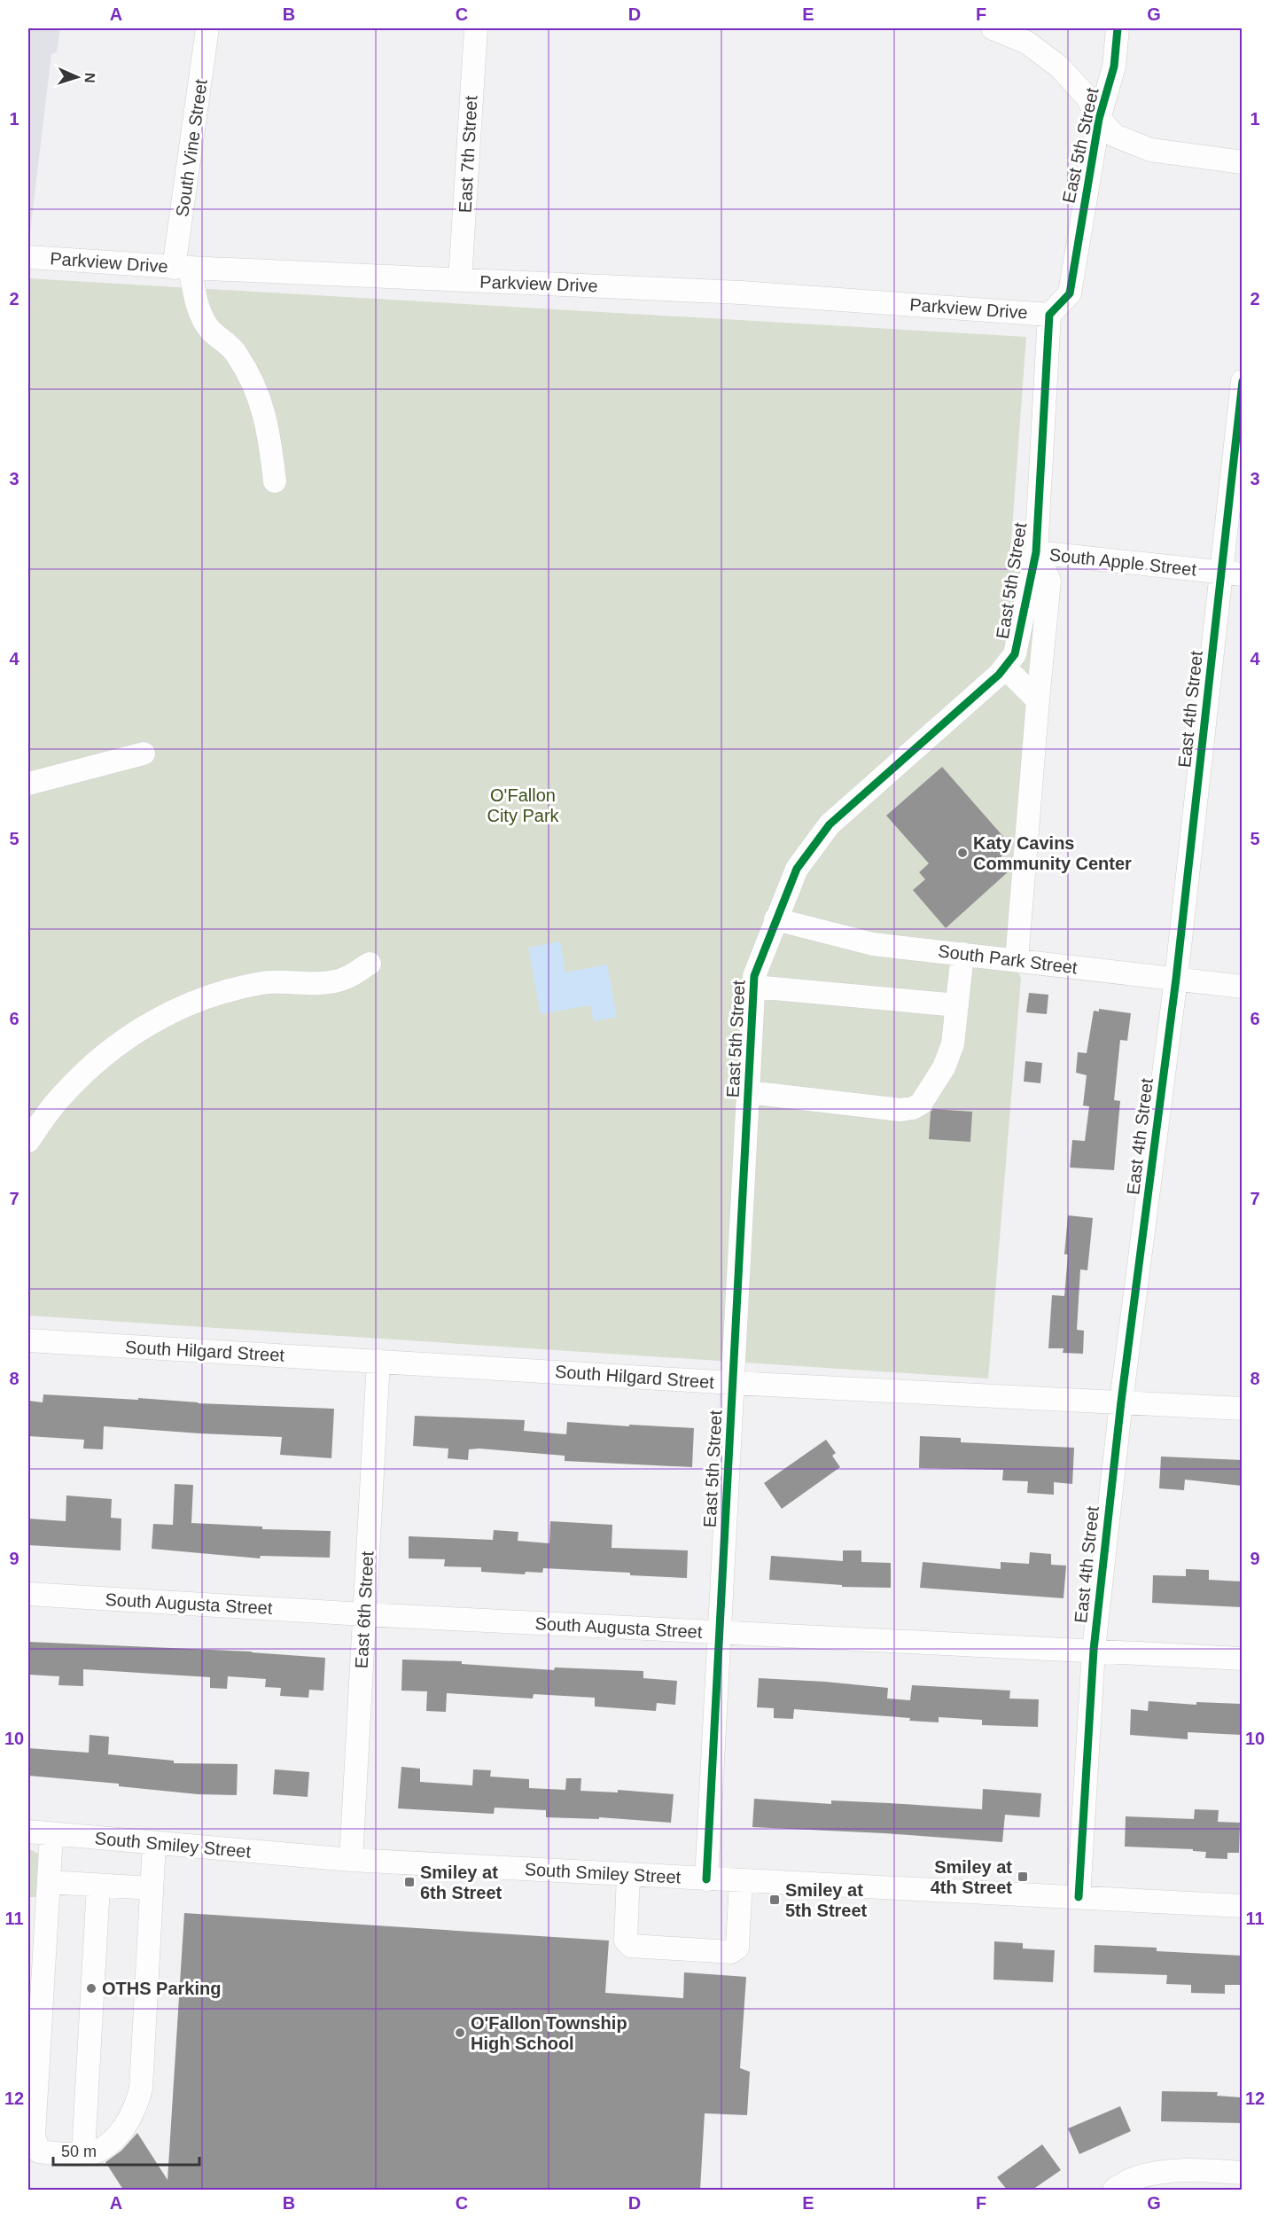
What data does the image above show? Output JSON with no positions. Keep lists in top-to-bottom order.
{
  "streets": {
    "street": [
      "East 5th Street",
      "South Vine Street",
      "East 7th Street",
      "Parkview Drive",
      "South Apple Street",
      "East 4th Street",
      "South Park Street",
      "South Hilgard Street",
      "South Augusta Street",
      "East 6th Street",
      "South Smiley Street"
    ]
  },
  "crossings": [
    ["East 5th Street", "Parkview Drive"],
    ["East 5th Street", "South Apple Street"],
    ["East 5th Street", "South Park Street"],
    ["East 5th Street", "South Hilgard Street"],
    ["East 5th Street", "South Augusta Street"],
    ["East 5th Street", "South Smiley Street"],
    ["South Vine Street", "Parkview Drive"],
    ["East 7th Street", "Parkview Drive"],
    ["South Apple Street", "East 4th Street"],
    ["East 4th Street", "South Park Street"],
    ["East 4th Street", "South Hilgard Street"],
    ["East 4th Street", "South Augusta Street"],
    ["East 4th Street", "South Smiley Street"],
    ["South Hilgard Street", "East 6th Street"],
    ["South Augusta Street", "East 6th Street"],
    ["East 6th Street", "South Smiley Street"]
  ],
  "parks": ["O'Fallon City Park"],
  "places": {
    "other": ["Katy Cavins Community Center", "OTHS Parking", "O'Fallon Township High School"],
    "transit": ["Smiley at 4th Street", "Smiley at 6th Street", "Smiley at 5th Street"]
  },
  "scale_bar": "50 m",
  "north": "right",
  "grid": {
    "columns": [
      "A",
      "B",
      "C",
      "D",
      "E",
      "F",
      "G"
    ],
    "rows": [
      "1",
      "2",
      "3",
      "4",
      "5",
      "6",
      "7",
      "8",
      "9",
      "10",
      "11",
      "12"
    ]
  }
}
